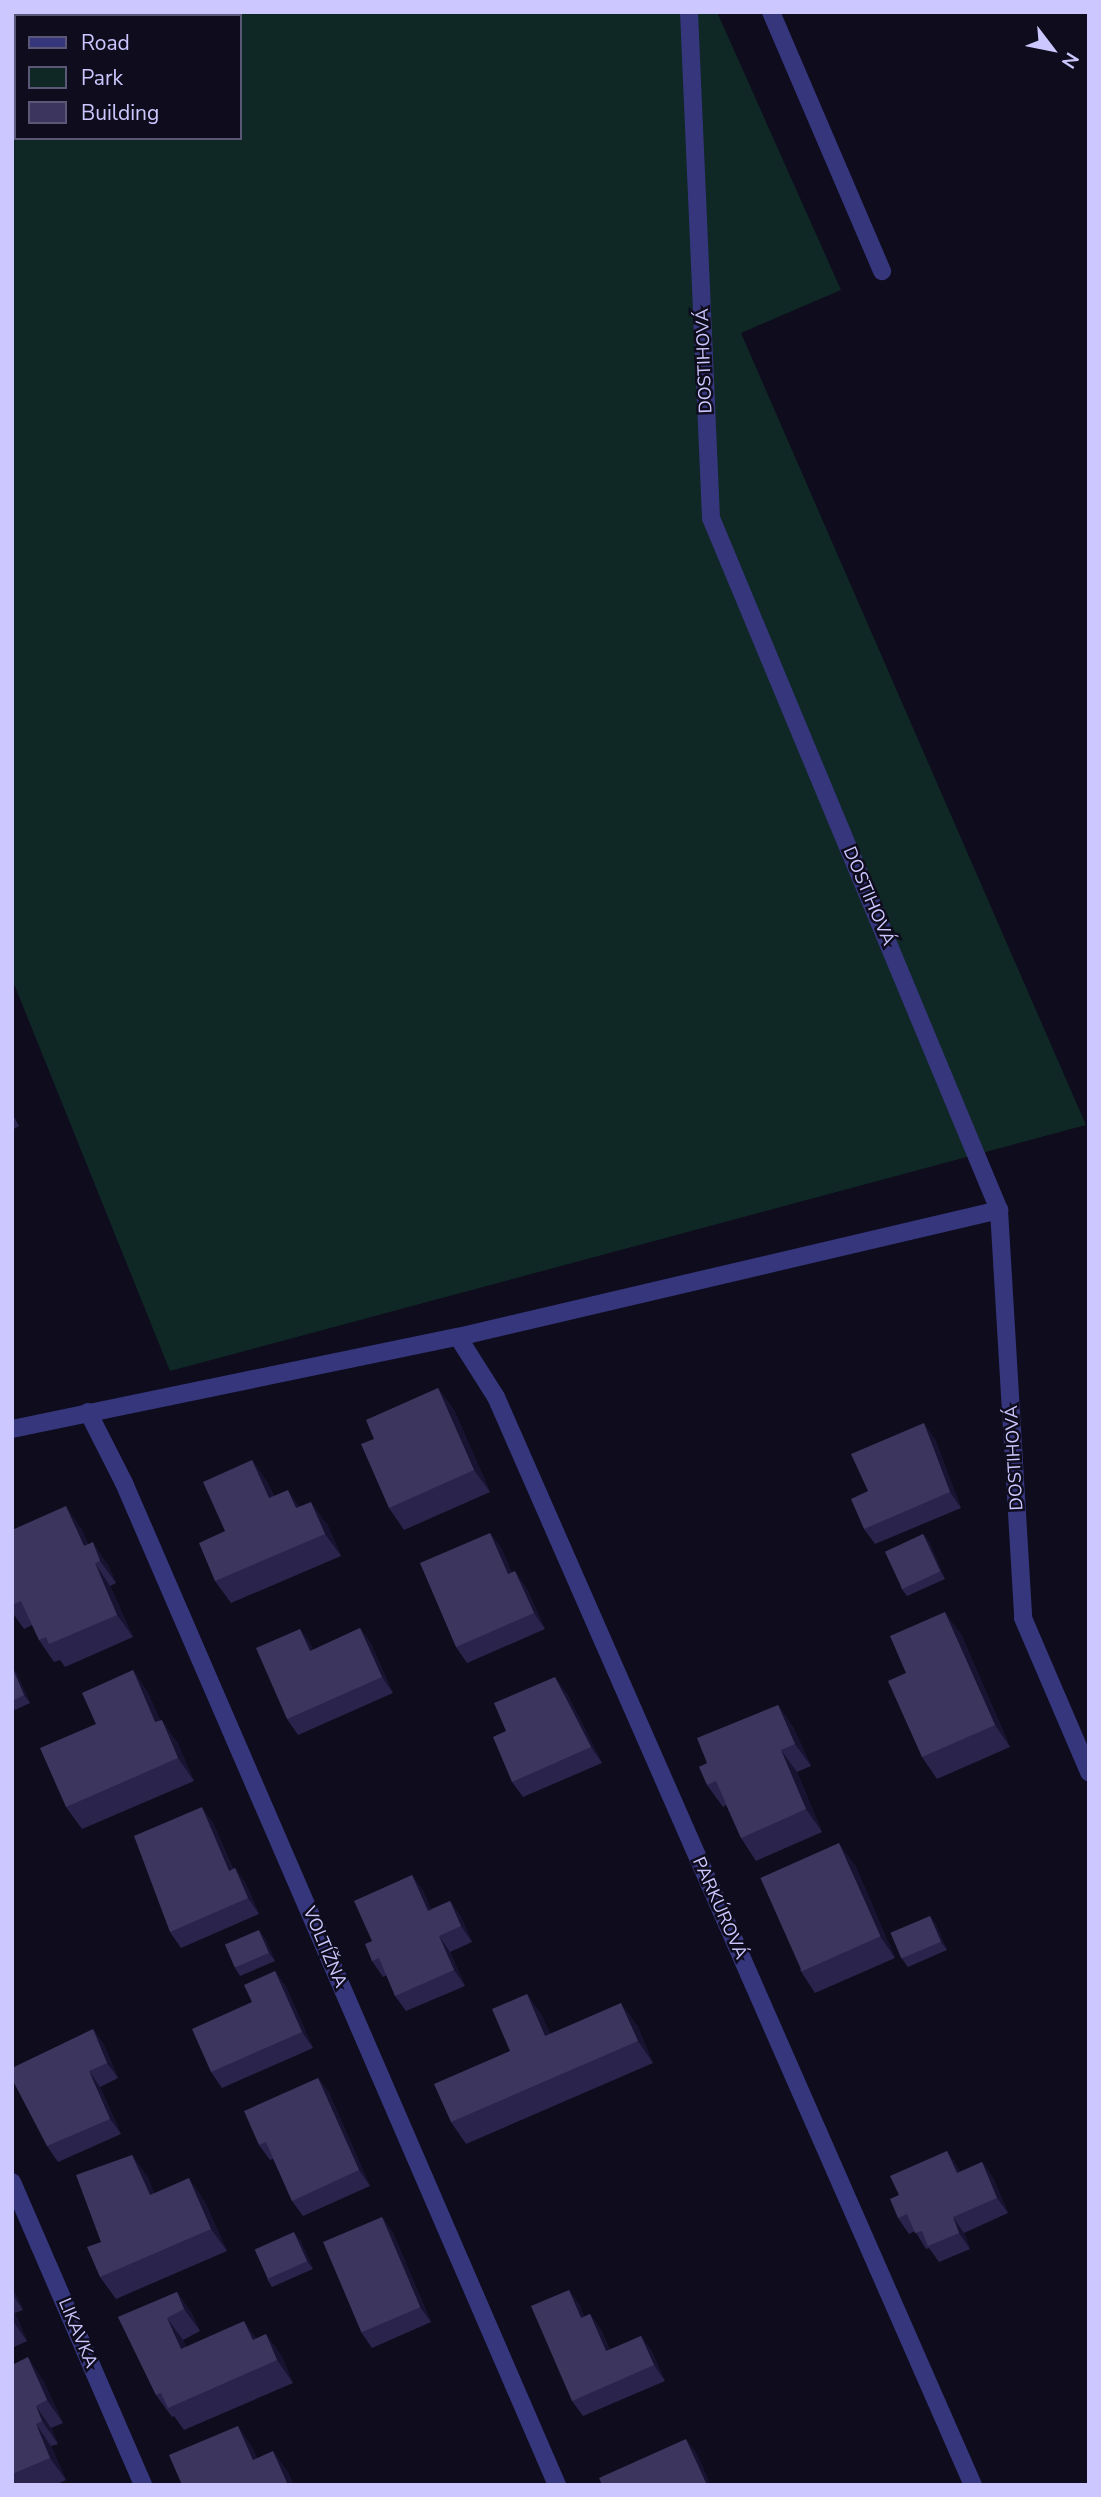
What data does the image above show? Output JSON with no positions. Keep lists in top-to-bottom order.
{
  "streets": {
    "street": [
      "DOSTIHOVÁ",
      "PARKÚROVÁ",
      "VOLTÍŽNA",
      "LIKAVKA"
    ]
  },
  "legend": ["Road", "Park", "Building"],
  "north": "bottom right"
}
